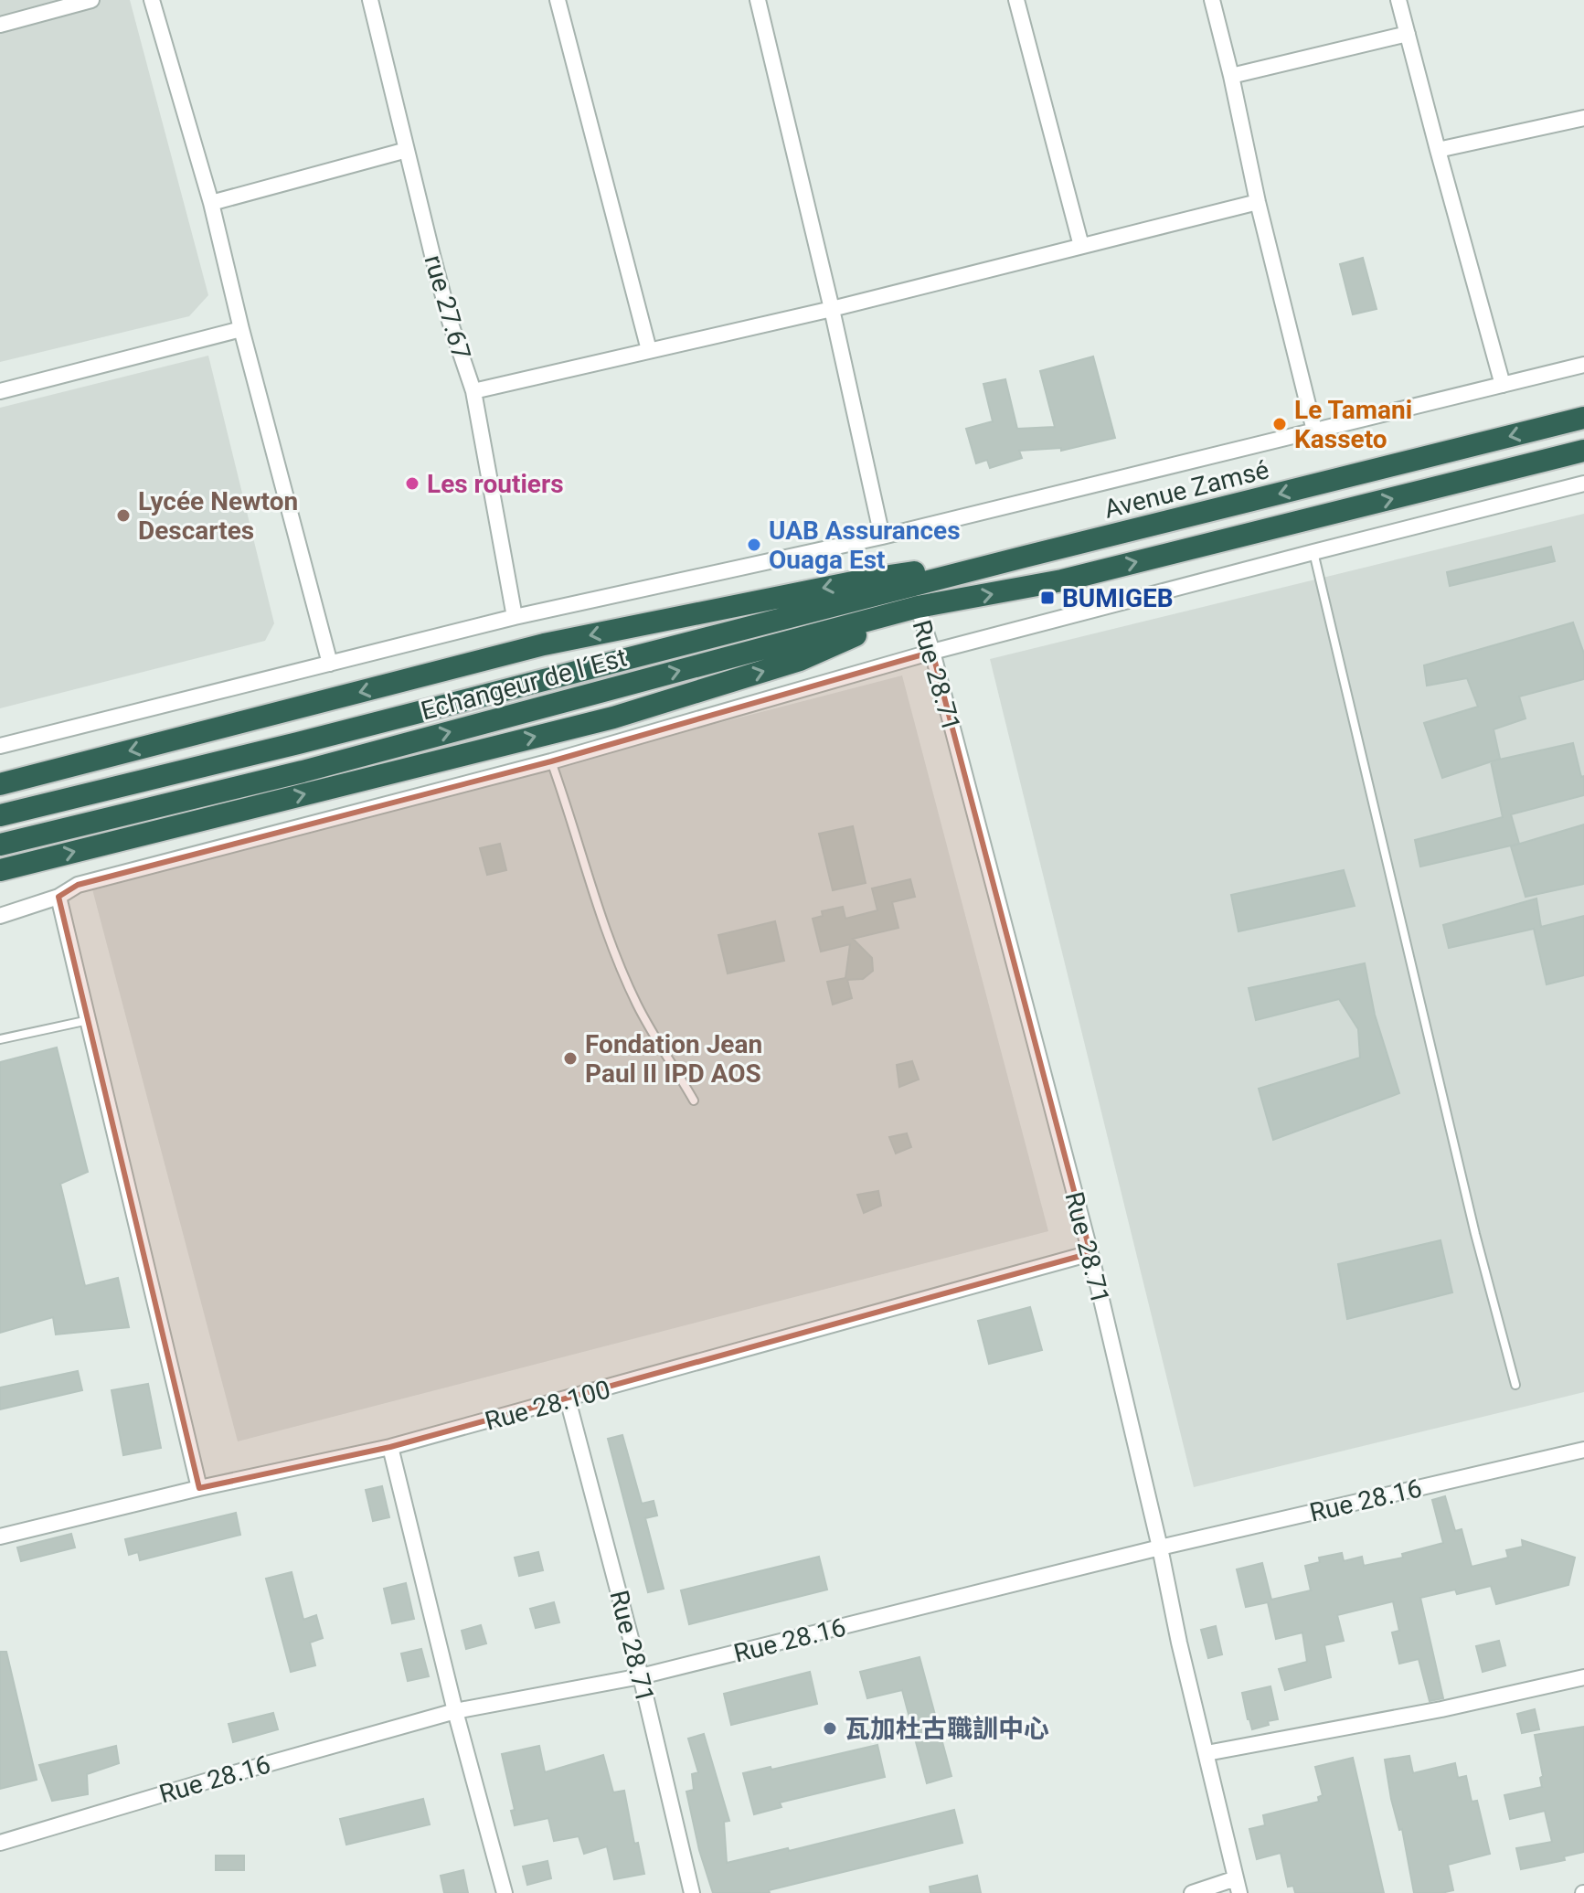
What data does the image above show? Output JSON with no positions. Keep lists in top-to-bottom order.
{
  "streets": {
    "highway": ["Avenue Zamsé", "Echangeur de l´Est"],
    "street": [
      "rue 27.67",
      "Rue 28.71",
      "Rue 28.100",
      "Rue 28.16"
    ]
  },
  "crossings": [
    ["Avenue Zamsé", "Echangeur de l´Est"],
    ["Rue 28.71", "Echangeur de l´Est"],
    ["Rue 28.71", "Rue 28.100"],
    ["Rue 28.71", "Rue 28.16"]
  ],
  "one_way": ["Avenue Zamsé"],
  "places": {
    "other": [
      "Le Tamani Kasseto",
      "Les routiers",
      "Lycée Newton Descartes",
      "UAB Assurances Ouaga Est",
      "Fondation Jean Paul II IPD AOS",
      "瓦加杜古職訓中心"
    ],
    "transit": ["BUMIGEB"]
  }
}
